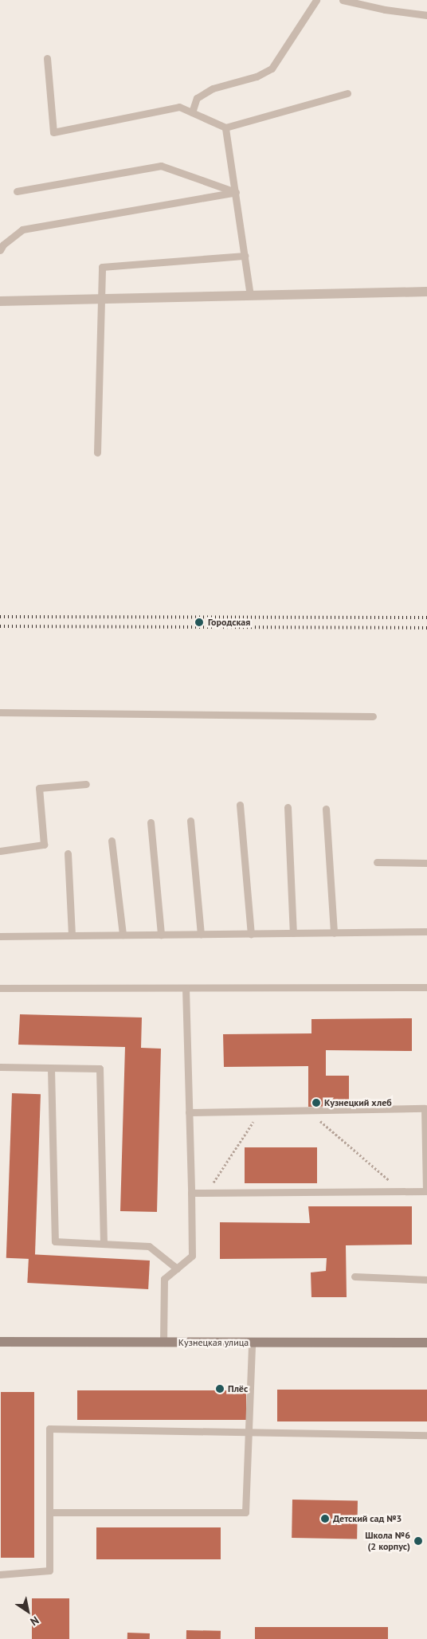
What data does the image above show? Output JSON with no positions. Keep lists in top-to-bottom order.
{
  "streets": {
    "main road": ["Кузнецкая улица"]
  },
  "places": [
    "Городская",
    "Кузнецкий хлеб",
    "Плёс",
    "Детский сад №3",
    "Школа №6 (2 корпус)"
  ],
  "north": "bottom right"
}
